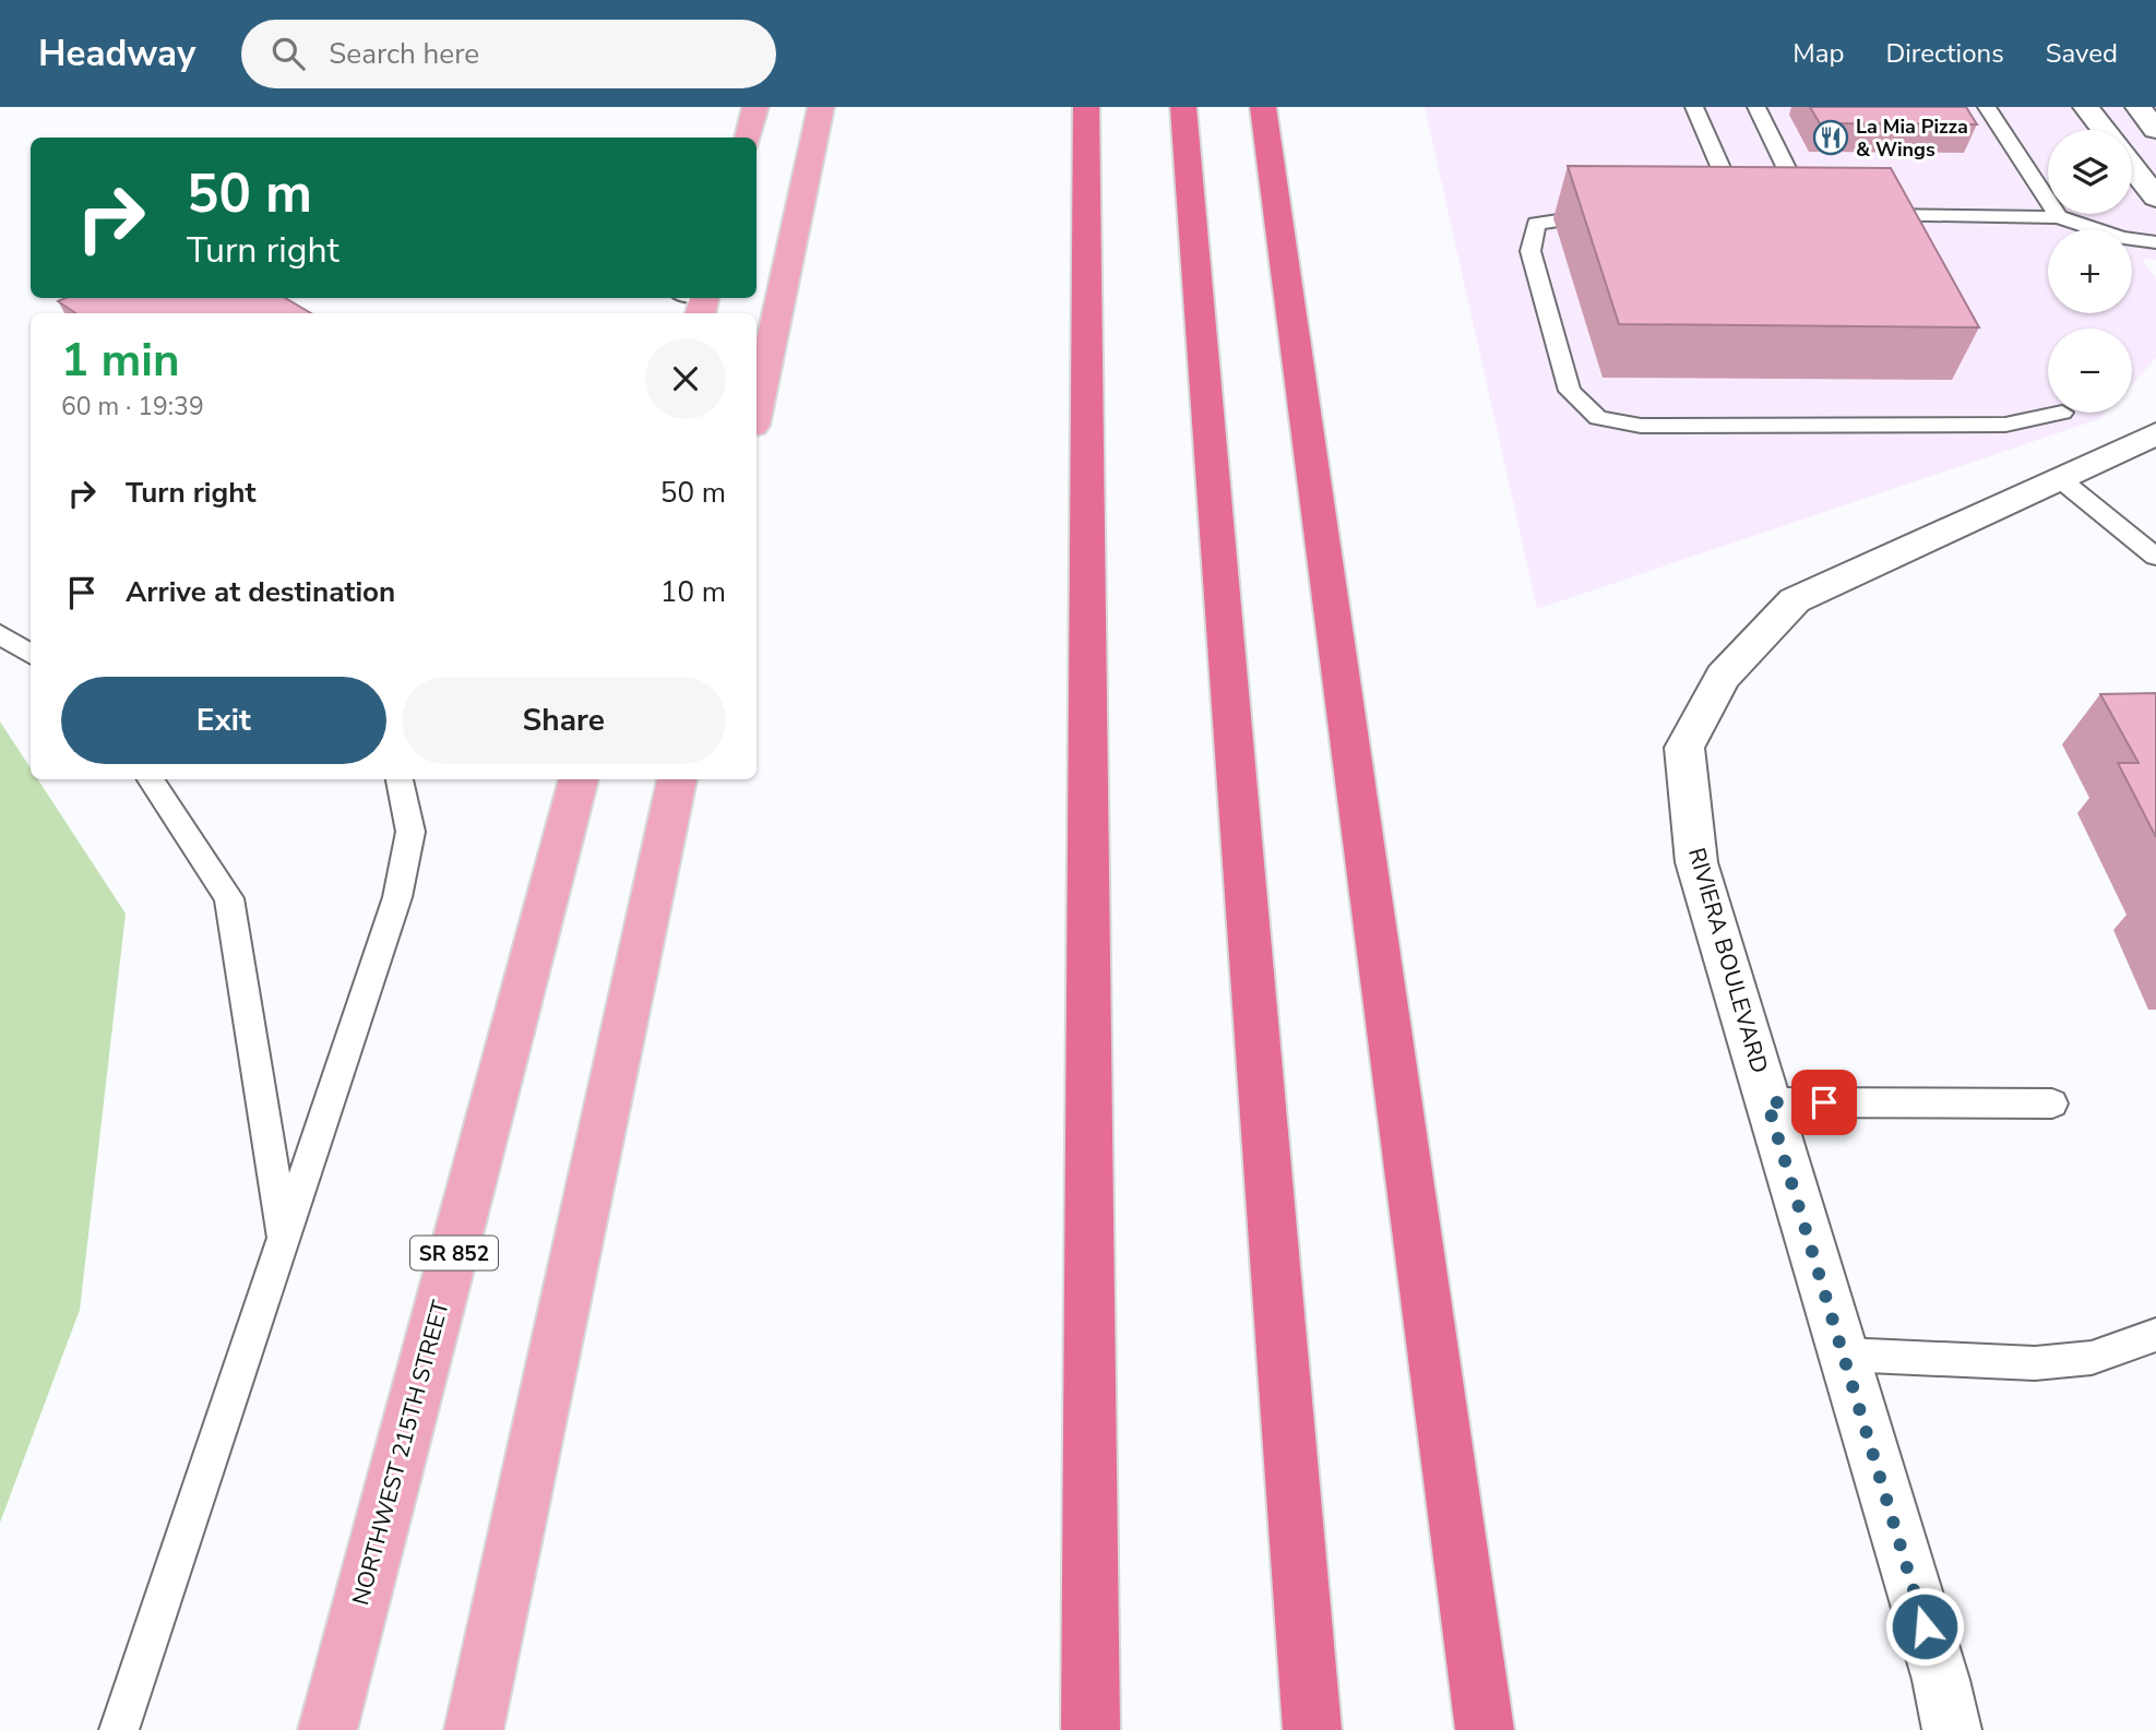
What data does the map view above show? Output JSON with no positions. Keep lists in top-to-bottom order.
{
  "streets": {
    "main road": ["SR 852", "NORTHWEST 215TH STREET"],
    "street": ["RIVIERA BOULEVARD"]
  },
  "places": {
    "restaurant": ["La Mia Pizza & Wings"]
  },
  "page": {
    "header": "Headway",
    "search": "Search here",
    "nav": ["Map", "Directions", "Saved"],
    "map_buttons": ["+", "−"],
    "turn": ["50 m", "Turn right"],
    "heading": ["1 min", "60 m · 19:39"],
    "list": [
      {
        "name": "Turn right",
        "value": "50 m"
      },
      {
        "name": "Arrive at destination",
        "value": "10 m"
      }
    ],
    "buttons": ["Exit", "Share"]
  }
}
